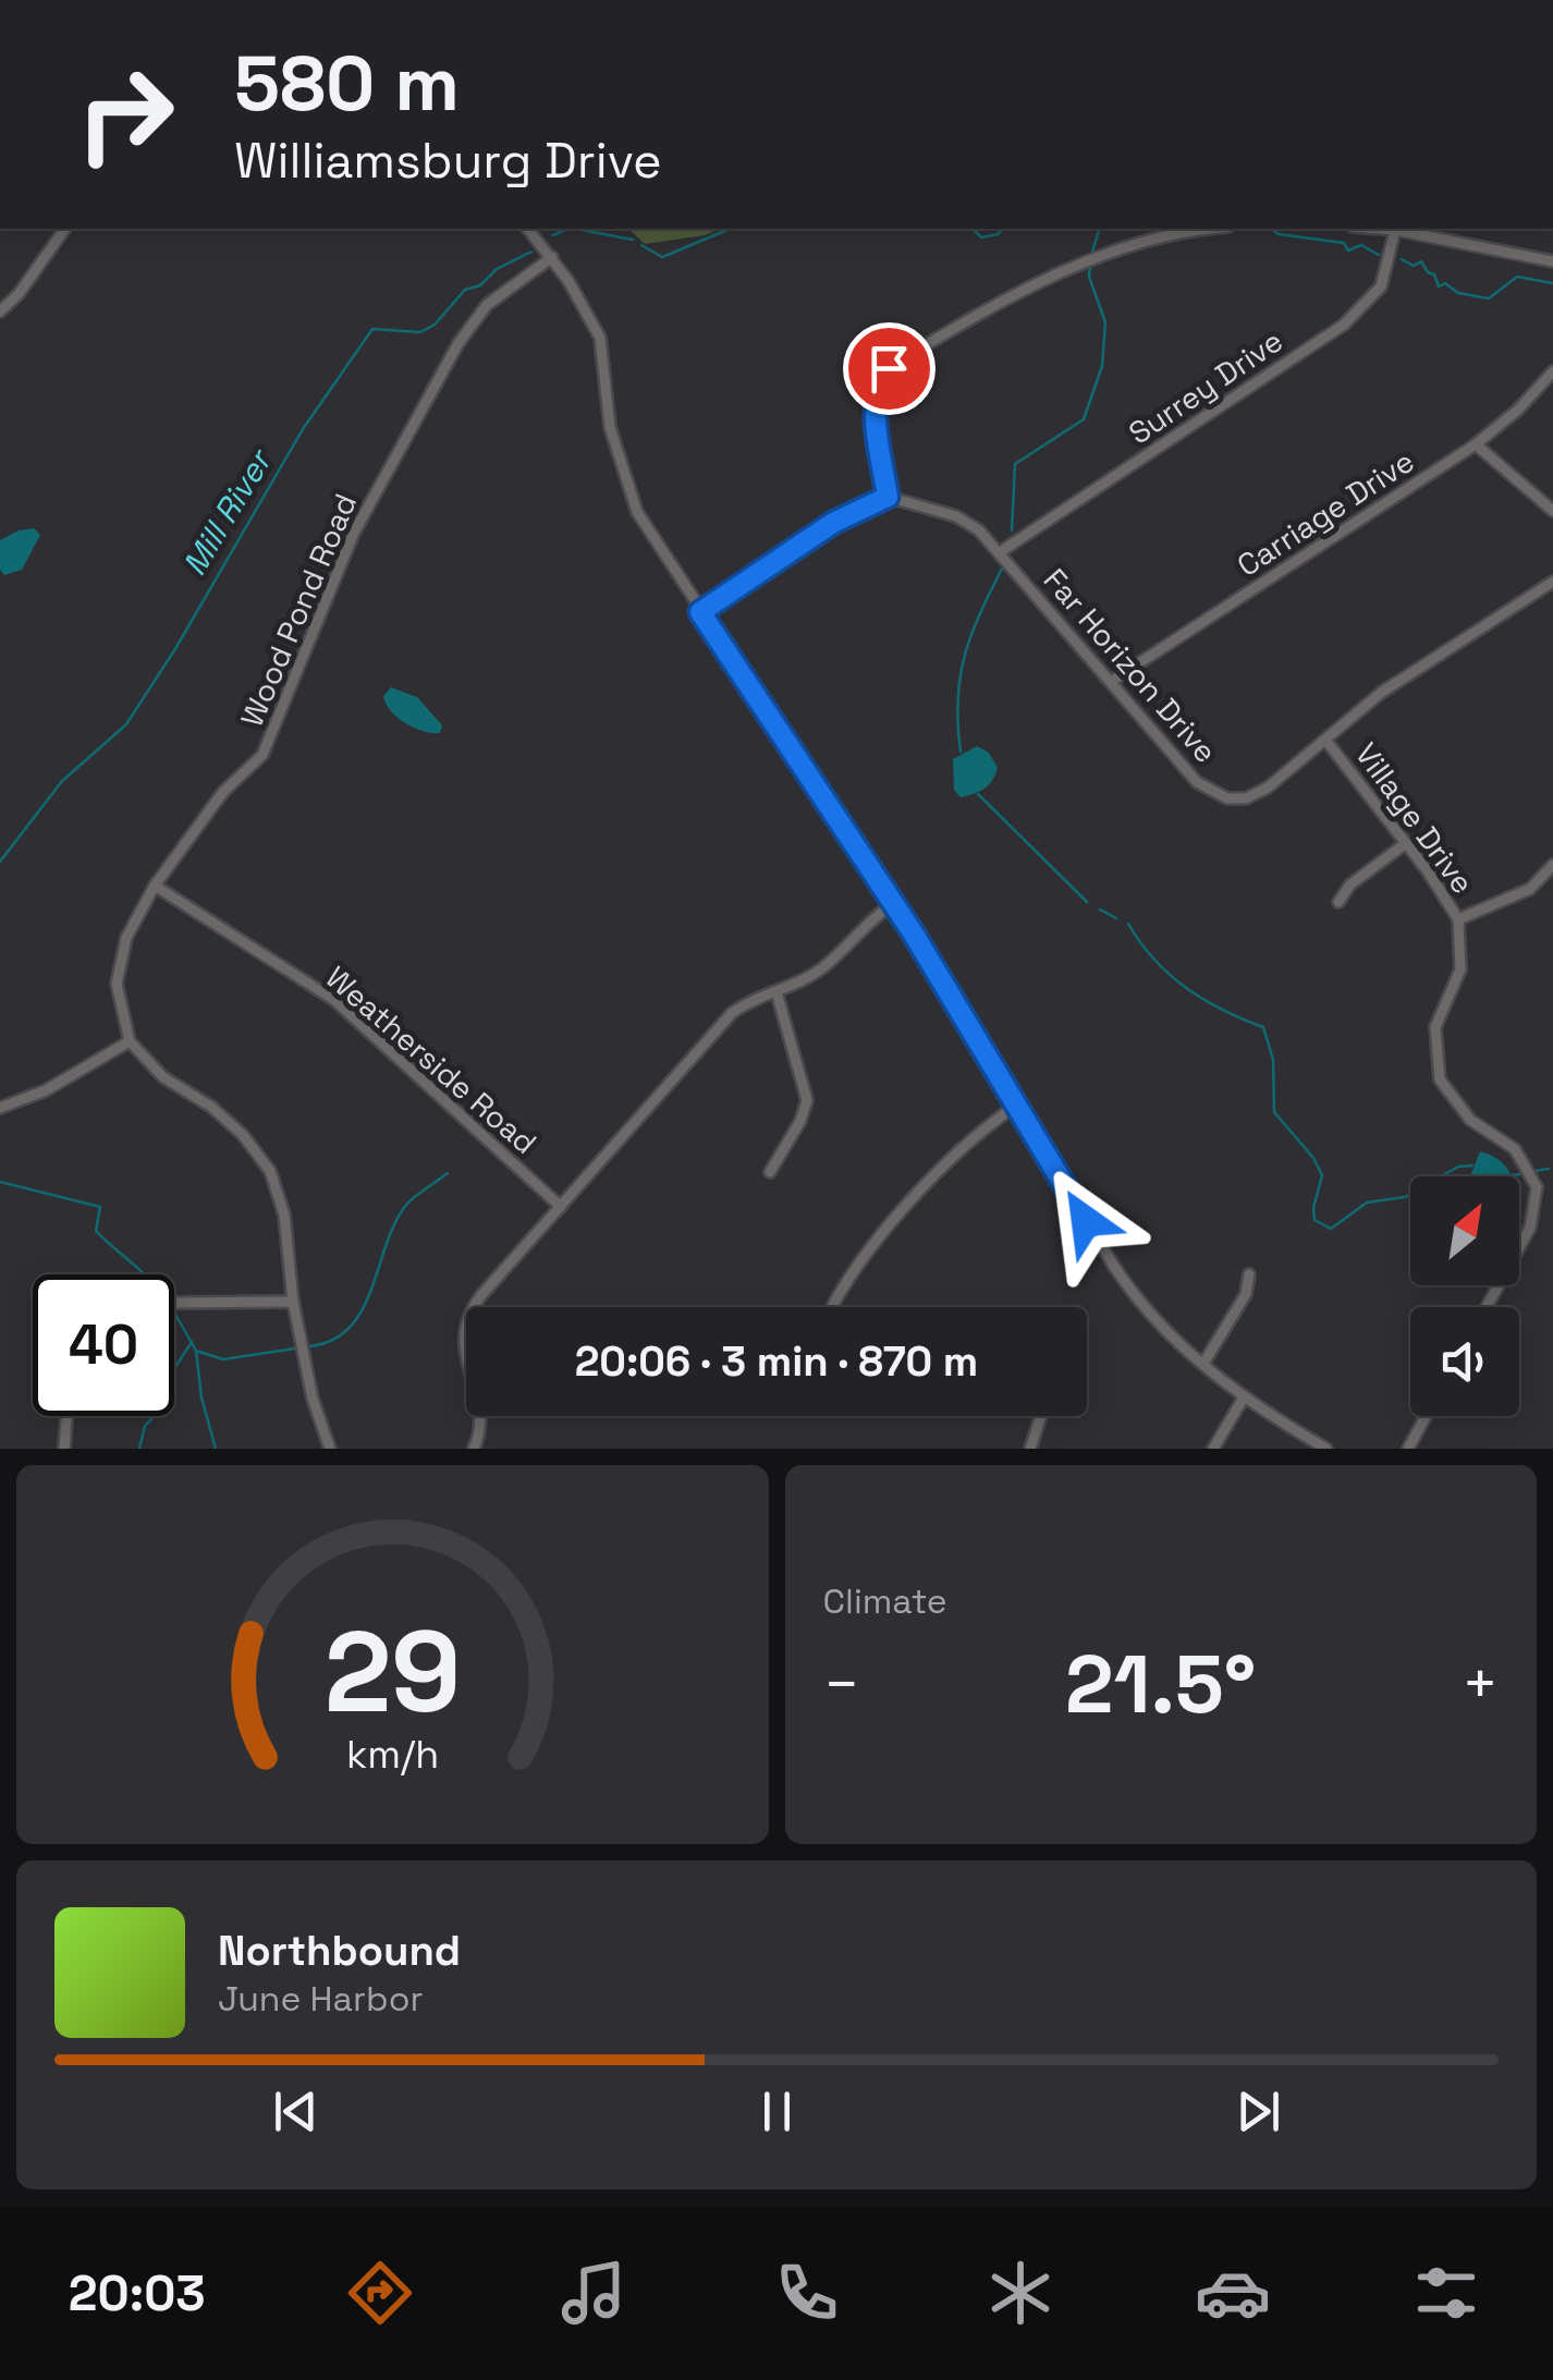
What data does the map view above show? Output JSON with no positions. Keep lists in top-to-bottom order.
{
  "streets": {
    "street": [
      "Surrey Drive",
      "Carriage Drive",
      "Wood Pond Road",
      "Far Horizon Drive",
      "Village Drive",
      "Weatherside Road"
    ]
  },
  "crossings": [
    ["Surrey Drive", "Far Horizon Drive"],
    ["Carriage Drive", "Far Horizon Drive"],
    ["Wood Pond Road", "Weatherside Road"],
    ["Far Horizon Drive", "Village Drive"]
  ],
  "water": ["Mill River"],
  "north": "top right",
  "page": {
    "turn": ["580 m", "Williamsburg Drive"],
    "limit": "40",
    "trip": "20:06 · 3 min · 870 m",
    "tile": "Climate",
    "heat": ["−", "21.5°", "+"],
    "song": ["Northbound", "June Harbor"],
    "tabs": "20:03",
    "gauge": ["29", "km/h"]
  }
}
